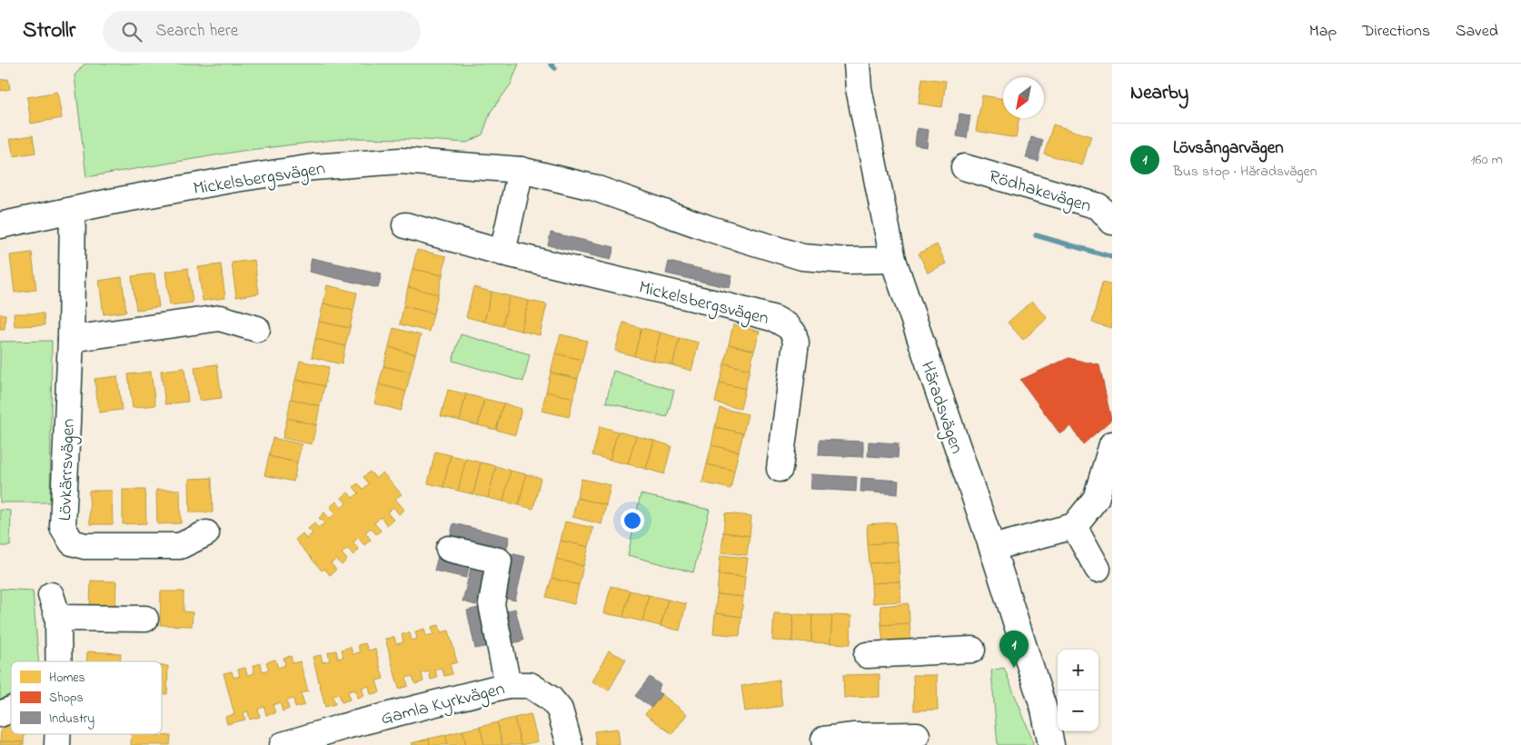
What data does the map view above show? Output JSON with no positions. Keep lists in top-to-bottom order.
{
  "streets": {
    "street": [
      "Mickelsbergsvägen",
      "Rödhakevägen",
      "Häradsvägen",
      "Lövkärrsvägen",
      "Gamla Kyrkvägen"
    ]
  },
  "crossings": [
    ["Mickelsbergsvägen", "Häradsvägen"],
    ["Mickelsbergsvägen", "Lövkärrsvägen"]
  ],
  "legend": ["Homes", "Shops", "Industry"],
  "north": "bottom left",
  "page": {
    "header": "Strollr",
    "search": "Search here",
    "nav": ["Map", "Directions", "Saved"],
    "heading": "Nearby",
    "list": [
      {
        "mark": "1",
        "name": "Lövsångarvägen",
        "note": "Bus stop · Häradsvägen",
        "value": "160 m"
      }
    ],
    "pins": "1",
    "map_buttons": ["+", "−"]
  }
}
